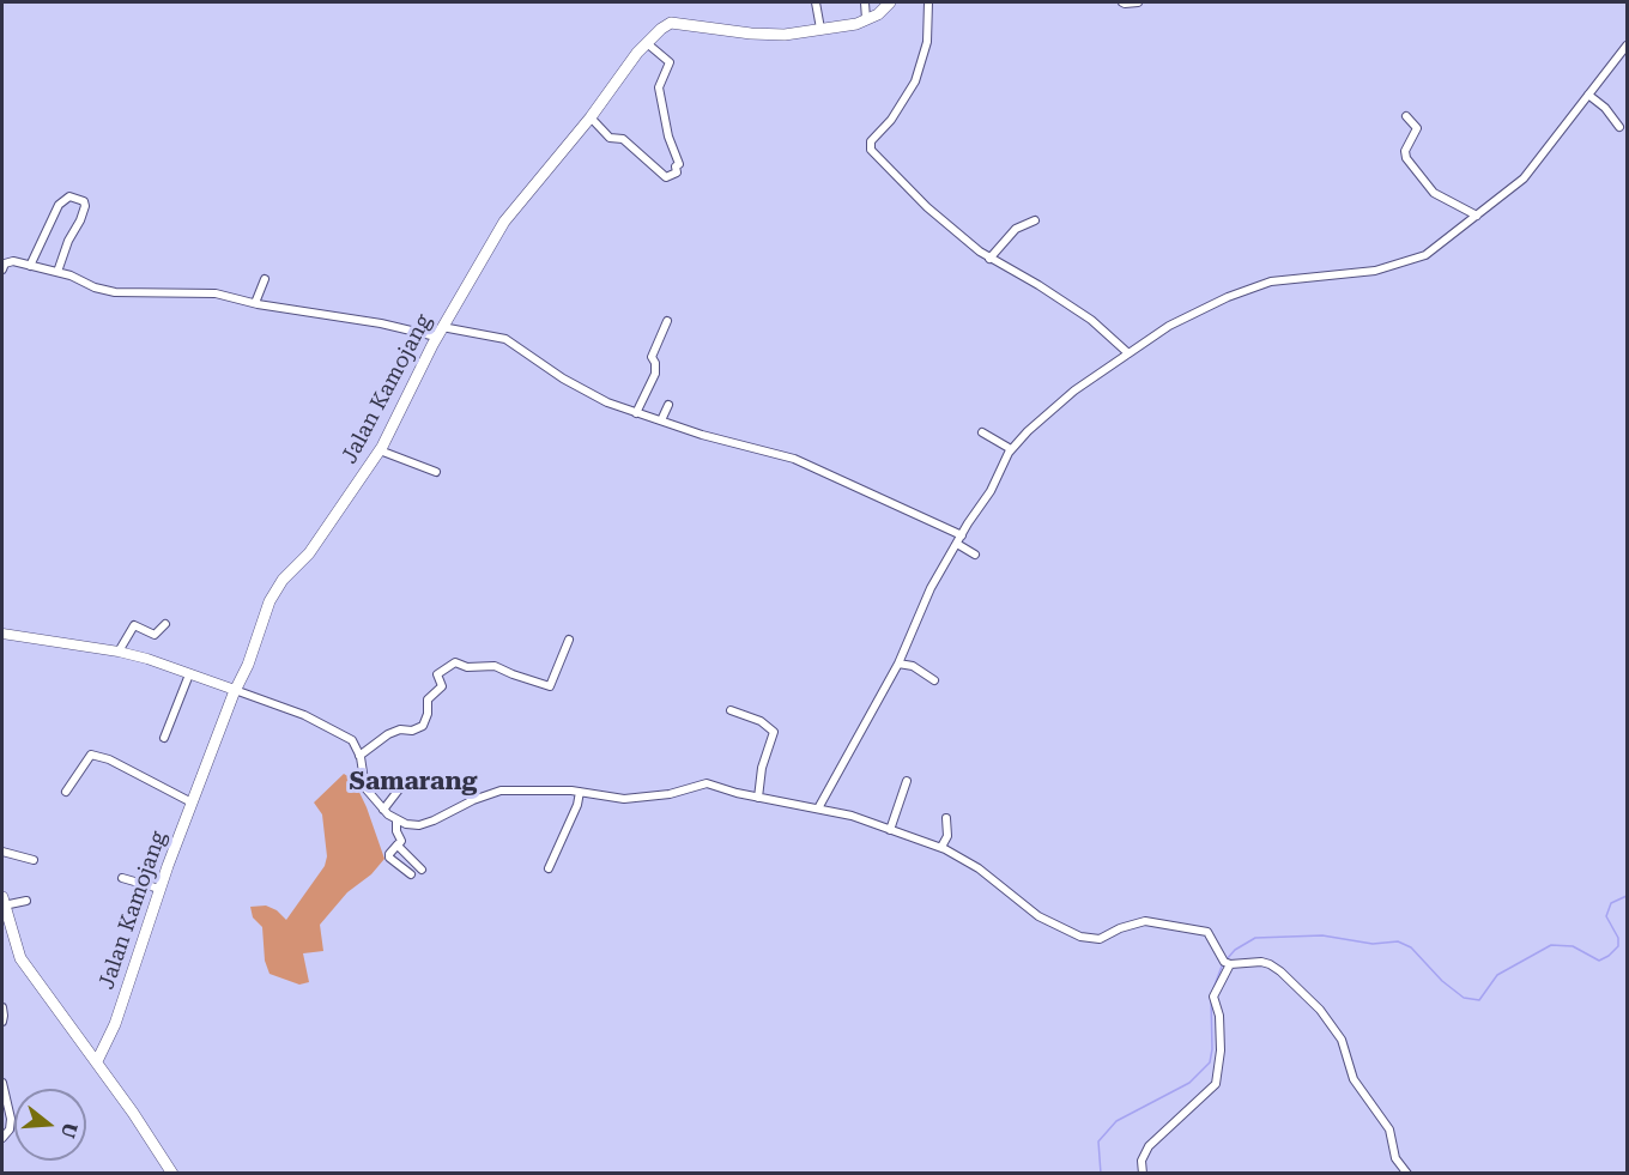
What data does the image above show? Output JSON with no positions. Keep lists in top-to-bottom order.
{
  "streets": {
    "main road": ["Jalan Kamojang"]
  },
  "districts": ["Samarang"],
  "north": "right"
}
